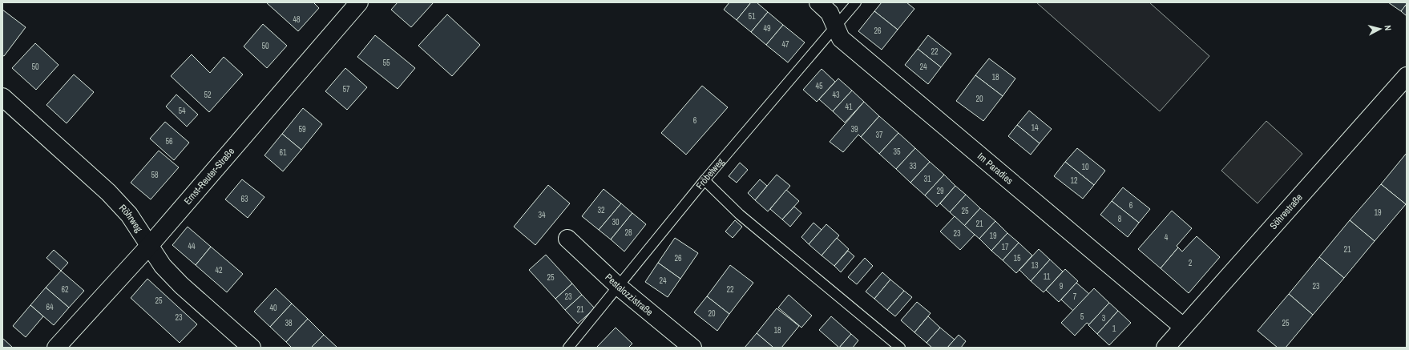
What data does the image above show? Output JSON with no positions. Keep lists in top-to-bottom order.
{
  "streets": {
    "street": [
      "Im Paradies",
      "Ernst-Reuter-Straße",
      "Söhrestraße",
      "Röhrweg",
      "Pestalozzistraße"
    ],
    "lane": ["Fröbelweg"]
  },
  "crossings": [
    ["Im Paradies", "Fröbelweg"],
    ["Im Paradies", "Söhrestraße"],
    ["Fröbelweg", "Pestalozzistraße"],
    ["Ernst-Reuter-Straße", "Röhrweg"]
  ],
  "house_numbers": [
    "51",
    "48",
    "49",
    "26",
    "47",
    "50",
    "22",
    "55",
    "50",
    "24",
    "18",
    "45",
    "57",
    "52",
    "43",
    "20",
    "41",
    "54",
    "6",
    "14",
    "59",
    "39",
    "37",
    "56",
    "35",
    "61",
    "33",
    "10",
    "58",
    "31",
    "12",
    "29",
    "63",
    "6",
    "32",
    "25",
    "19",
    "34",
    "8",
    "30",
    "21",
    "28",
    "23",
    "19",
    "4",
    "44",
    "17",
    "21",
    "26",
    "15",
    "2",
    "13",
    "42",
    "11",
    "25",
    "24",
    "9",
    "23",
    "62",
    "22",
    "23",
    "7",
    "25",
    "64",
    "40",
    "21",
    "20",
    "5",
    "23",
    "3",
    "38",
    "25",
    "1",
    "18"
  ],
  "north": "right"
}
